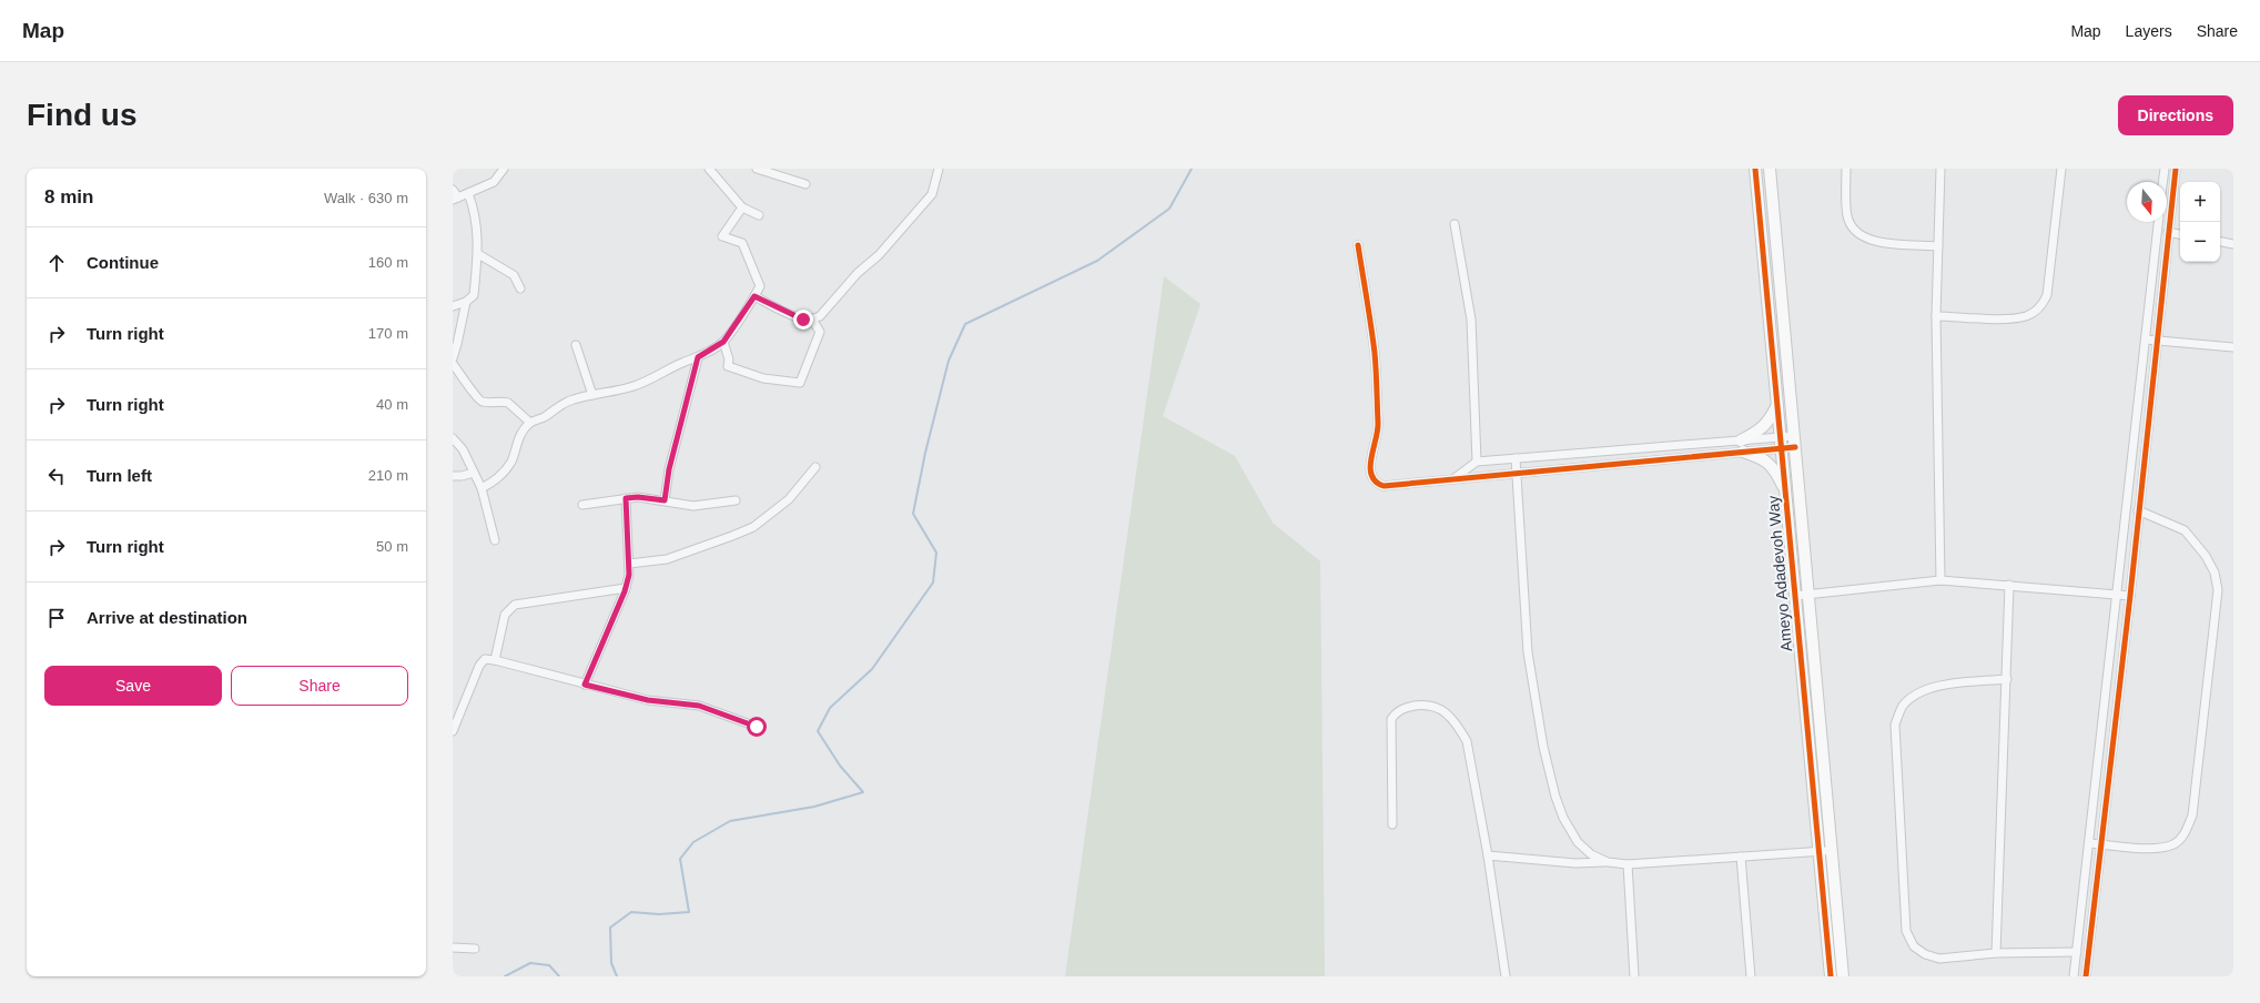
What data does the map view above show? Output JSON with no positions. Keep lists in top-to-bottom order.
{
  "streets": {
    "street": ["Ameyo Adadevoh Way"]
  },
  "north": "bottom",
  "page": {
    "header": "Map",
    "nav": ["Map", "Layers", "Share"],
    "buttons": [
      "Directions",
      ["Save", "Share"]
    ],
    "title": "Find us",
    "heading": ["8 min", "Walk · 630 m"],
    "map_buttons": ["+", "−"],
    "list": [
      ["Continue", "160 m"],
      ["Turn right", "170 m"],
      ["Turn right", "40 m"],
      ["Turn left", "210 m"],
      ["Turn right", "50 m"],
      "Arrive at destination"
    ]
  }
}
